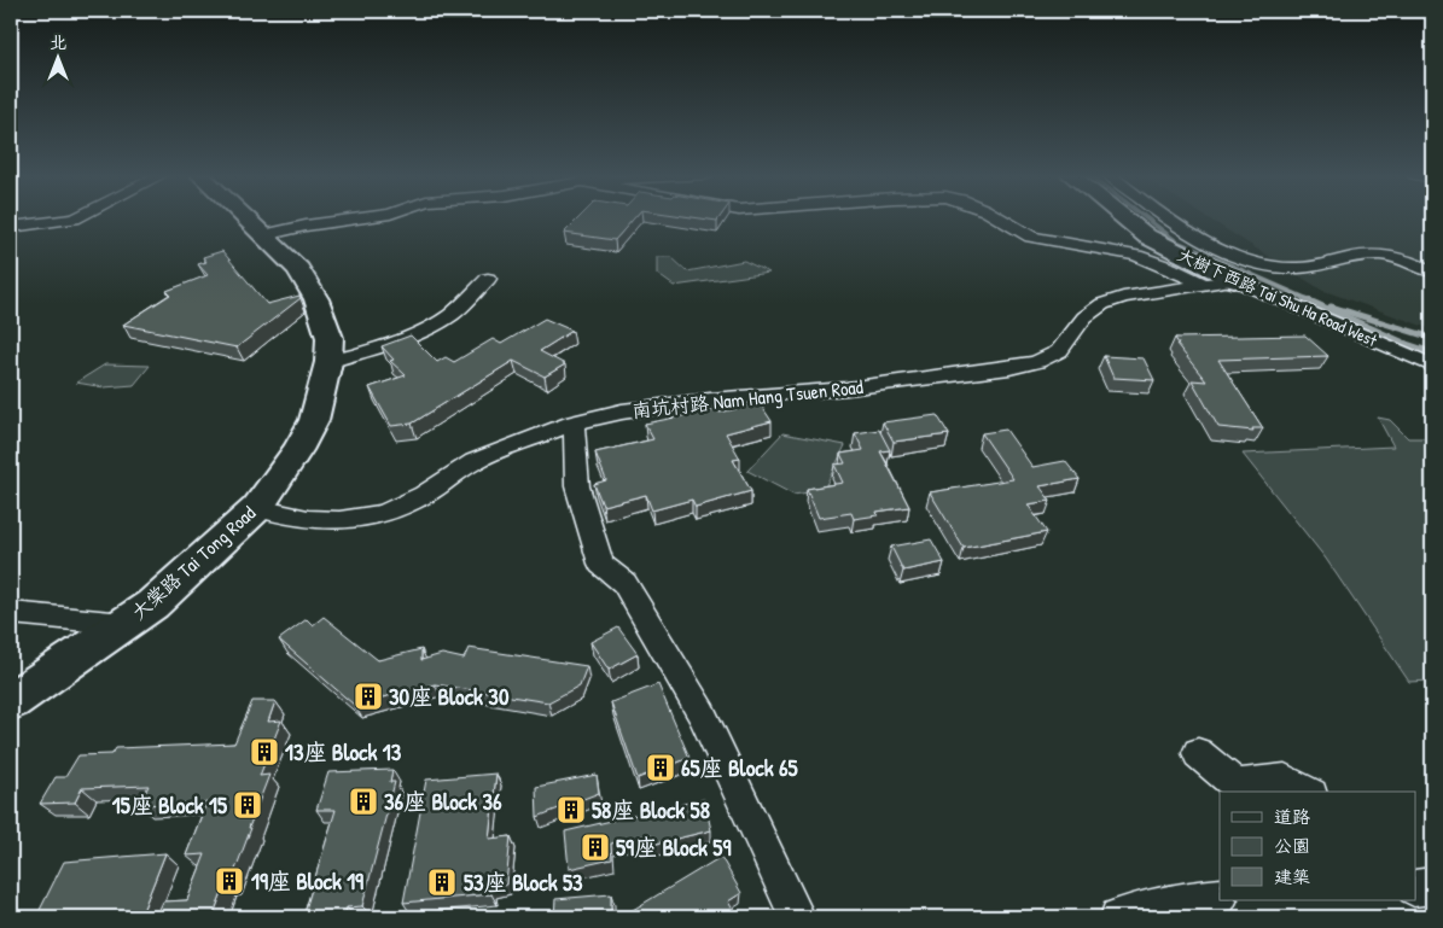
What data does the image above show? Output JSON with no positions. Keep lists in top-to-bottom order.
{
  "streets": {
    "street": ["大樹下西路 Tai Shu Ha Road West", "南坑村路 Nam Hang Tsuen Road", "大棠路 Tai Tong Road"]
  },
  "crossings": [
    ["大樹下西路 Tai Shu Ha Road West", "南坑村路 Nam Hang Tsuen Road"],
    ["南坑村路 Nam Hang Tsuen Road", "大棠路 Tai Tong Road"]
  ],
  "places": {
    "building": [
      "30座 Block 30",
      "13座 Block 13",
      "65座 Block 65",
      "36座 Block 36",
      "15座 Block 15",
      "58座 Block 58",
      "59座 Block 59",
      "19座 Block 19",
      "53座 Block 53"
    ]
  },
  "legend": ["道路", "公園", "建築"],
  "north": "top"
}
